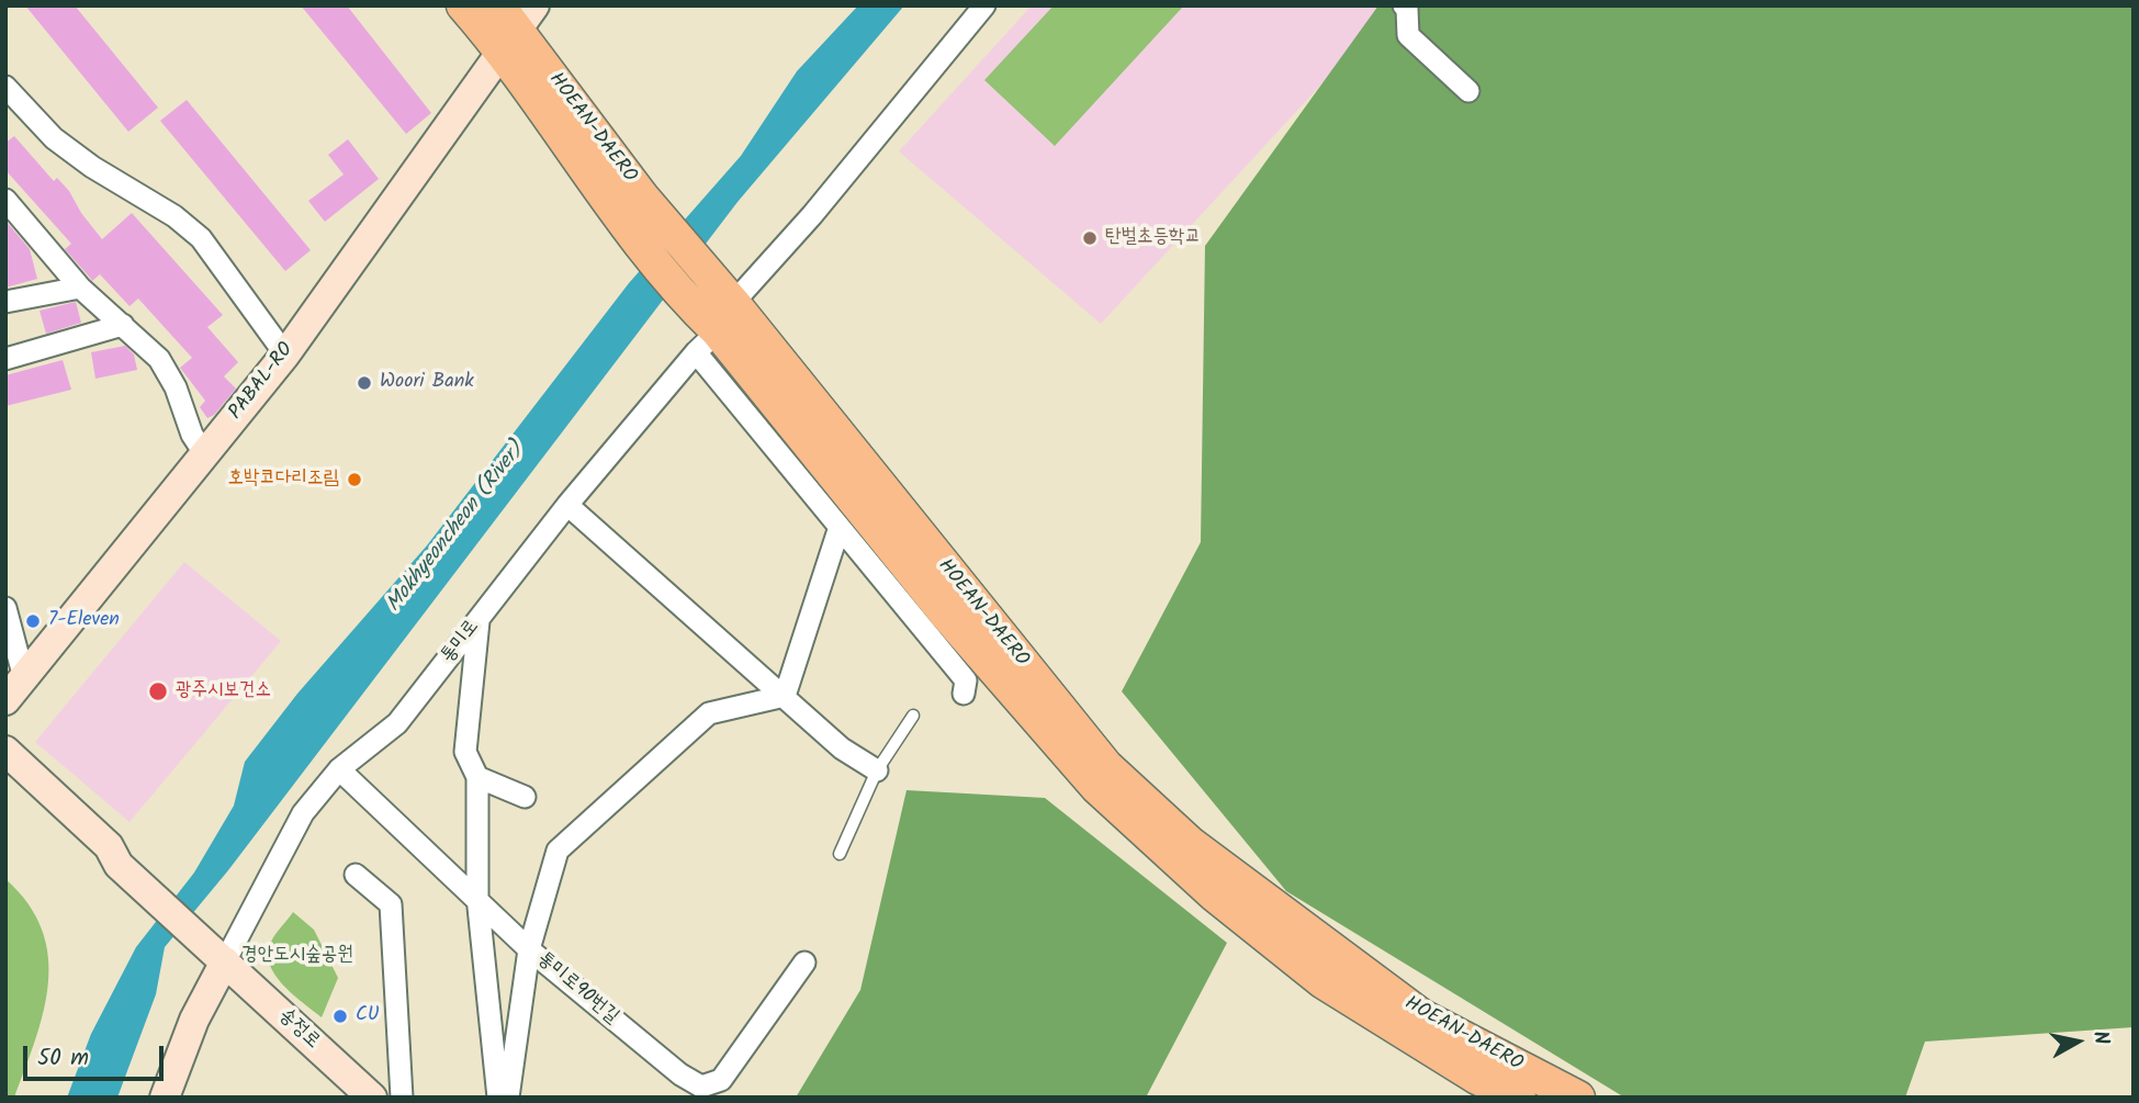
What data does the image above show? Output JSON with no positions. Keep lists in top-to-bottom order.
{
  "streets": {
    "main road": ["HOEAN-DAERO", "PABAL-RO", "송정로"],
    "street": ["통미로", "통미로90번길"]
  },
  "crossings": [
    ["HOEAN-DAERO", "PABAL-RO"],
    ["HOEAN-DAERO", "통미로"],
    ["통미로", "통미로90번길"],
    ["통미로", "송정로"]
  ],
  "water": ["Mokhyeoncheon (River)"],
  "parks": ["경안도시숲공원"],
  "places": [
    "탄벌초등학교",
    "Woori Bank",
    "호박코다리조림",
    "7-Eleven",
    "광주시보건소",
    "CU"
  ],
  "scale_bar": "50 m",
  "north": "right"
}
